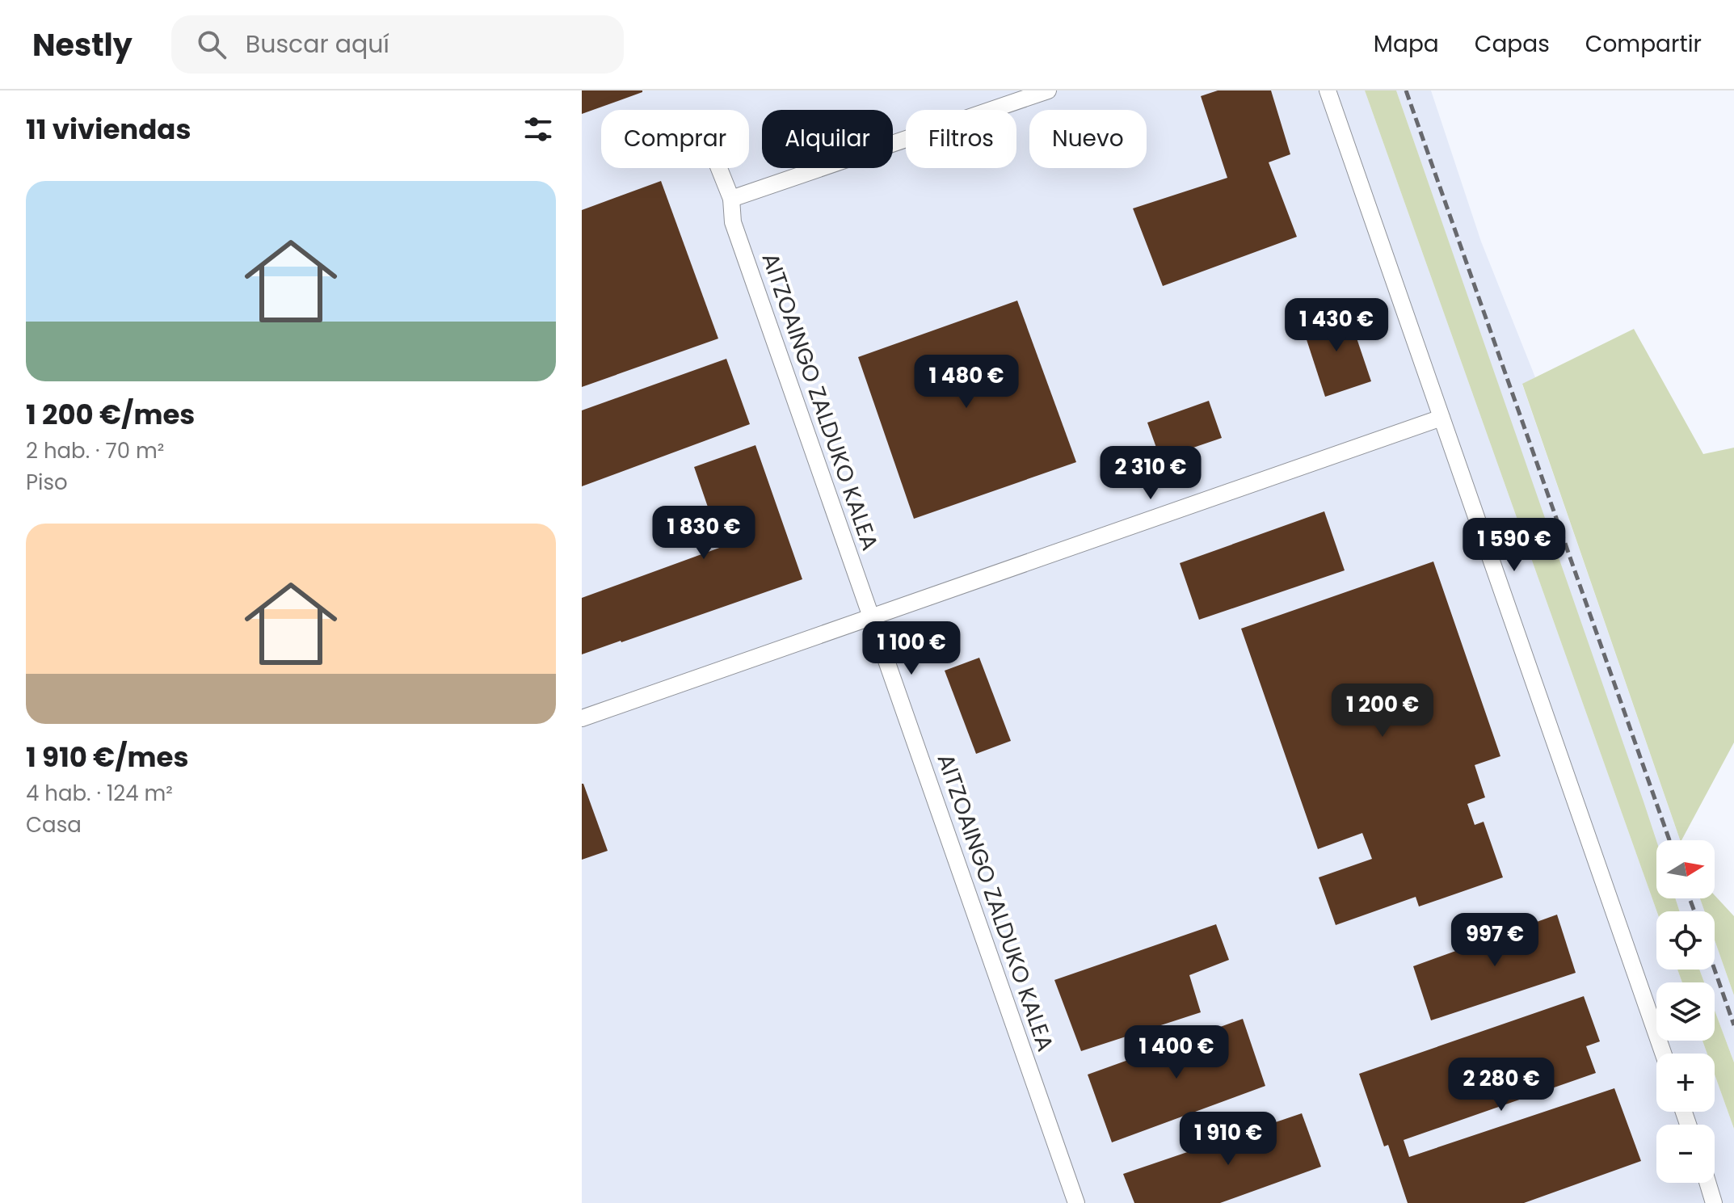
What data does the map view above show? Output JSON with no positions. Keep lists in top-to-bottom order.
{
  "streets": {
    "street": ["AITZOAINGO ZALDUKO KALEA"]
  },
  "north": "right",
  "page": {
    "header": "Nestly",
    "search": "Buscar aquí",
    "nav": ["Mapa", "Capas", "Compartir"],
    "heading": "11 viviendas",
    "chip": [
      "Comprar",
      "Alquilar",
      "Filtros",
      "Nuevo"
    ],
    "list": [
      {
        "name": "1 200 €/mes",
        "note": "2 hab. · 70 m² · Piso"
      },
      {
        "name": "1 910 €/mes",
        "note": "4 hab. · 124 m² · Casa"
      }
    ],
    "price": [
      "1 430 €",
      "1 480 €",
      "2 310 €",
      "1 830 €",
      "1 590 €",
      "1 100 €",
      "1 200 €",
      "997 €",
      "1 400 €",
      "2 280 €",
      "1 910 €"
    ],
    "map_buttons": ["+", "−"]
  }
}
